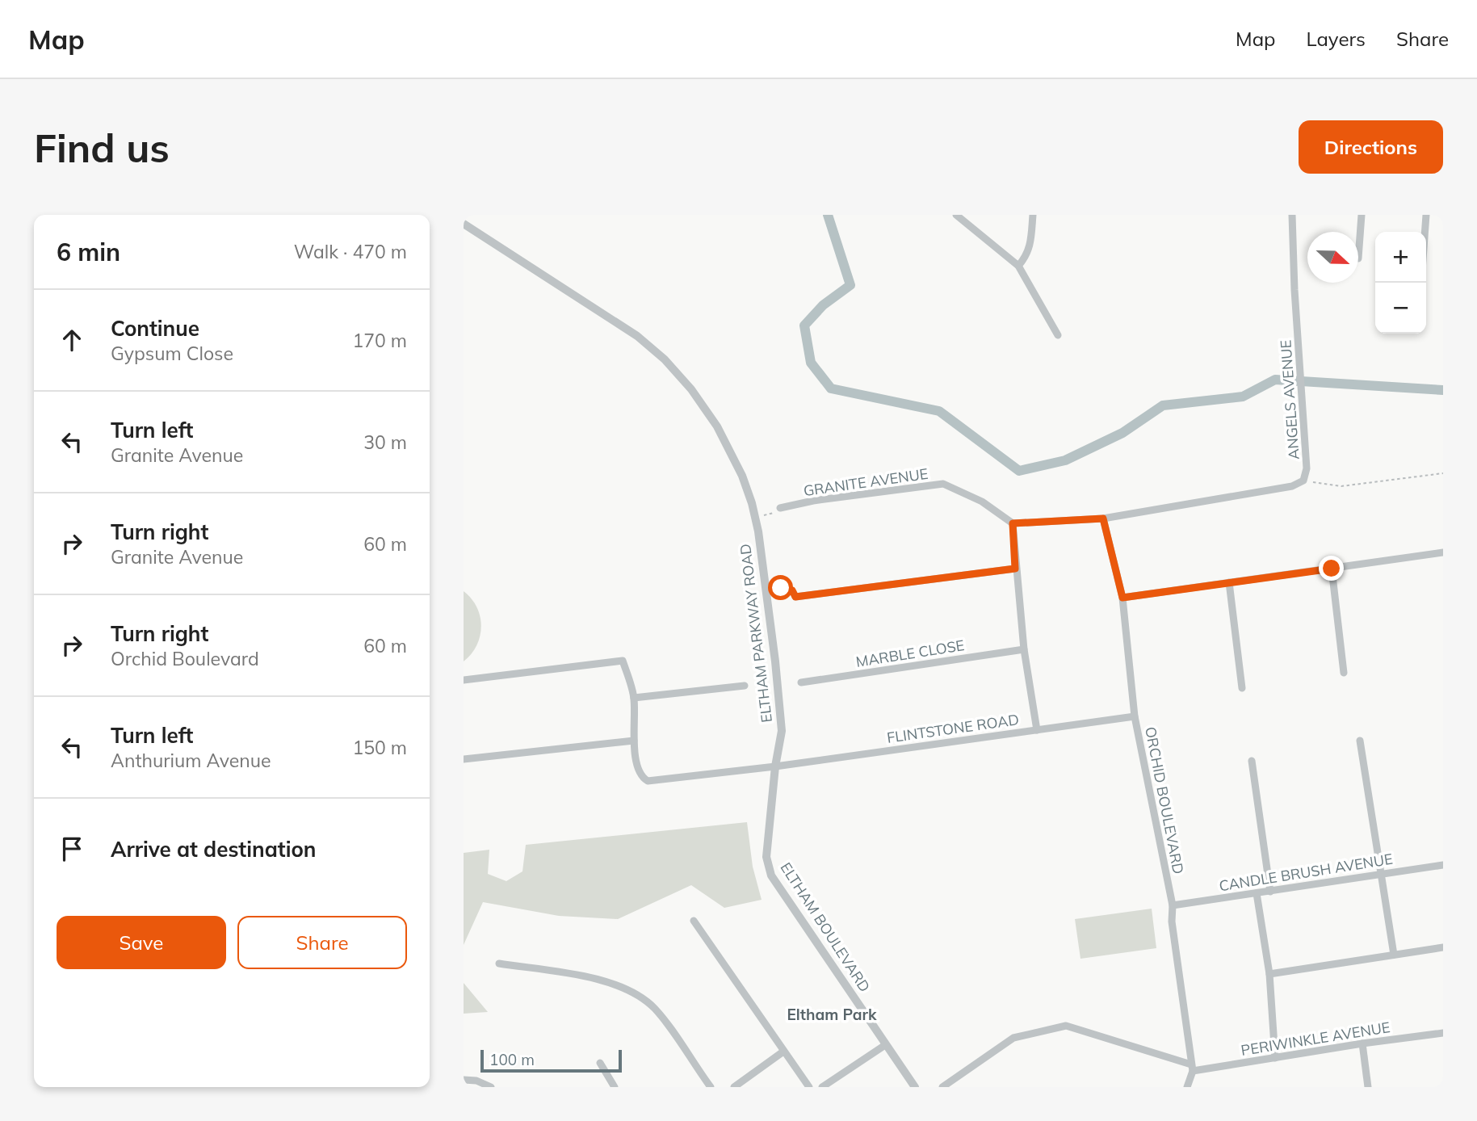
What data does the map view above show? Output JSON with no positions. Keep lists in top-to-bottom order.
{
  "streets": {
    "street": [
      "ANGELS AVENUE",
      "GRANITE AVENUE",
      "ELTHAM PARKWAY ROAD",
      "MARBLE CLOSE",
      "FLINTSTONE ROAD",
      "ORCHID BOULEVARD",
      "CANDLE BRUSH AVENUE",
      "ELTHAM BOULEVARD",
      "PERIWINKLE AVENUE"
    ]
  },
  "crossings": [
    ["ELTHAM PARKWAY ROAD", "FLINTSTONE ROAD"],
    ["ELTHAM PARKWAY ROAD", "ELTHAM BOULEVARD"],
    ["FLINTSTONE ROAD", "ORCHID BOULEVARD"],
    ["FLINTSTONE ROAD", "ELTHAM BOULEVARD"],
    ["ORCHID BOULEVARD", "CANDLE BRUSH AVENUE"],
    ["ORCHID BOULEVARD", "PERIWINKLE AVENUE"]
  ],
  "districts": ["Eltham Park"],
  "scale_bar": "100 m",
  "north": "right",
  "page": {
    "header": "Map",
    "nav": ["Map", "Layers", "Share"],
    "buttons": [
      "Directions",
      ["Save", "Share"]
    ],
    "title": "Find us",
    "heading": ["6 min", "Walk · 470 m"],
    "map_buttons": ["+", "−"],
    "list": [
      ["Continue", "Gypsum Close", "170 m"],
      ["Turn left", "Granite Avenue", "30 m"],
      ["Turn right", "Granite Avenue", "60 m"],
      ["Turn right", "Orchid Boulevard", "60 m"],
      ["Turn left", "Anthurium Avenue", "150 m"],
      "Arrive at destination"
    ],
    "scale": "100 m"
  }
}
